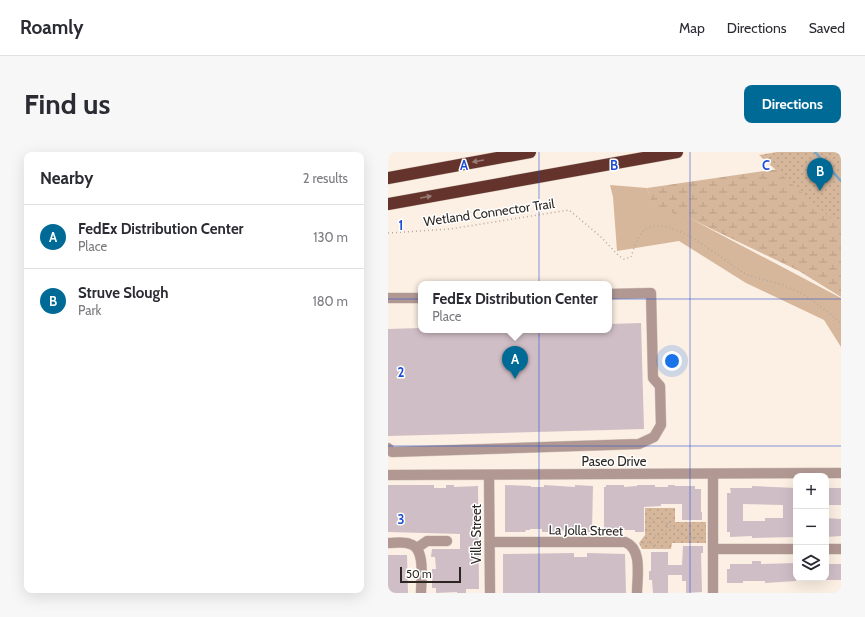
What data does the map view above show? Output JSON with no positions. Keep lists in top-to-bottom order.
{
  "streets": {
    "street": ["Paseo Drive", "La Jolla Street", "Villa Street"],
    "path": ["Wetland Connector Trail"]
  },
  "crossings": [
    ["Paseo Drive", "Villa Street"],
    ["La Jolla Street", "Villa Street"]
  ],
  "scale_bar": "50 m",
  "page": {
    "header": "Roamly",
    "nav": ["Map", "Directions", "Saved"],
    "buttons": "Directions",
    "title": "Find us",
    "heading": ["Nearby", "2 results"],
    "pins": ["B", "A"],
    "list": [
      {
        "mark": "A",
        "name": "FedEx Distribution Center",
        "note": "Place",
        "value": "130 m"
      },
      {
        "mark": "B",
        "name": "Struve Slough",
        "note": "Park",
        "value": "180 m"
      }
    ],
    "popup": ["FedEx Distribution Center", "Place"],
    "map_buttons": ["+", "−"],
    "scale": "50 m"
  },
  "grid": {
    "columns": ["A", "B", "C"],
    "rows": ["1", "2", "3"]
  }
}
